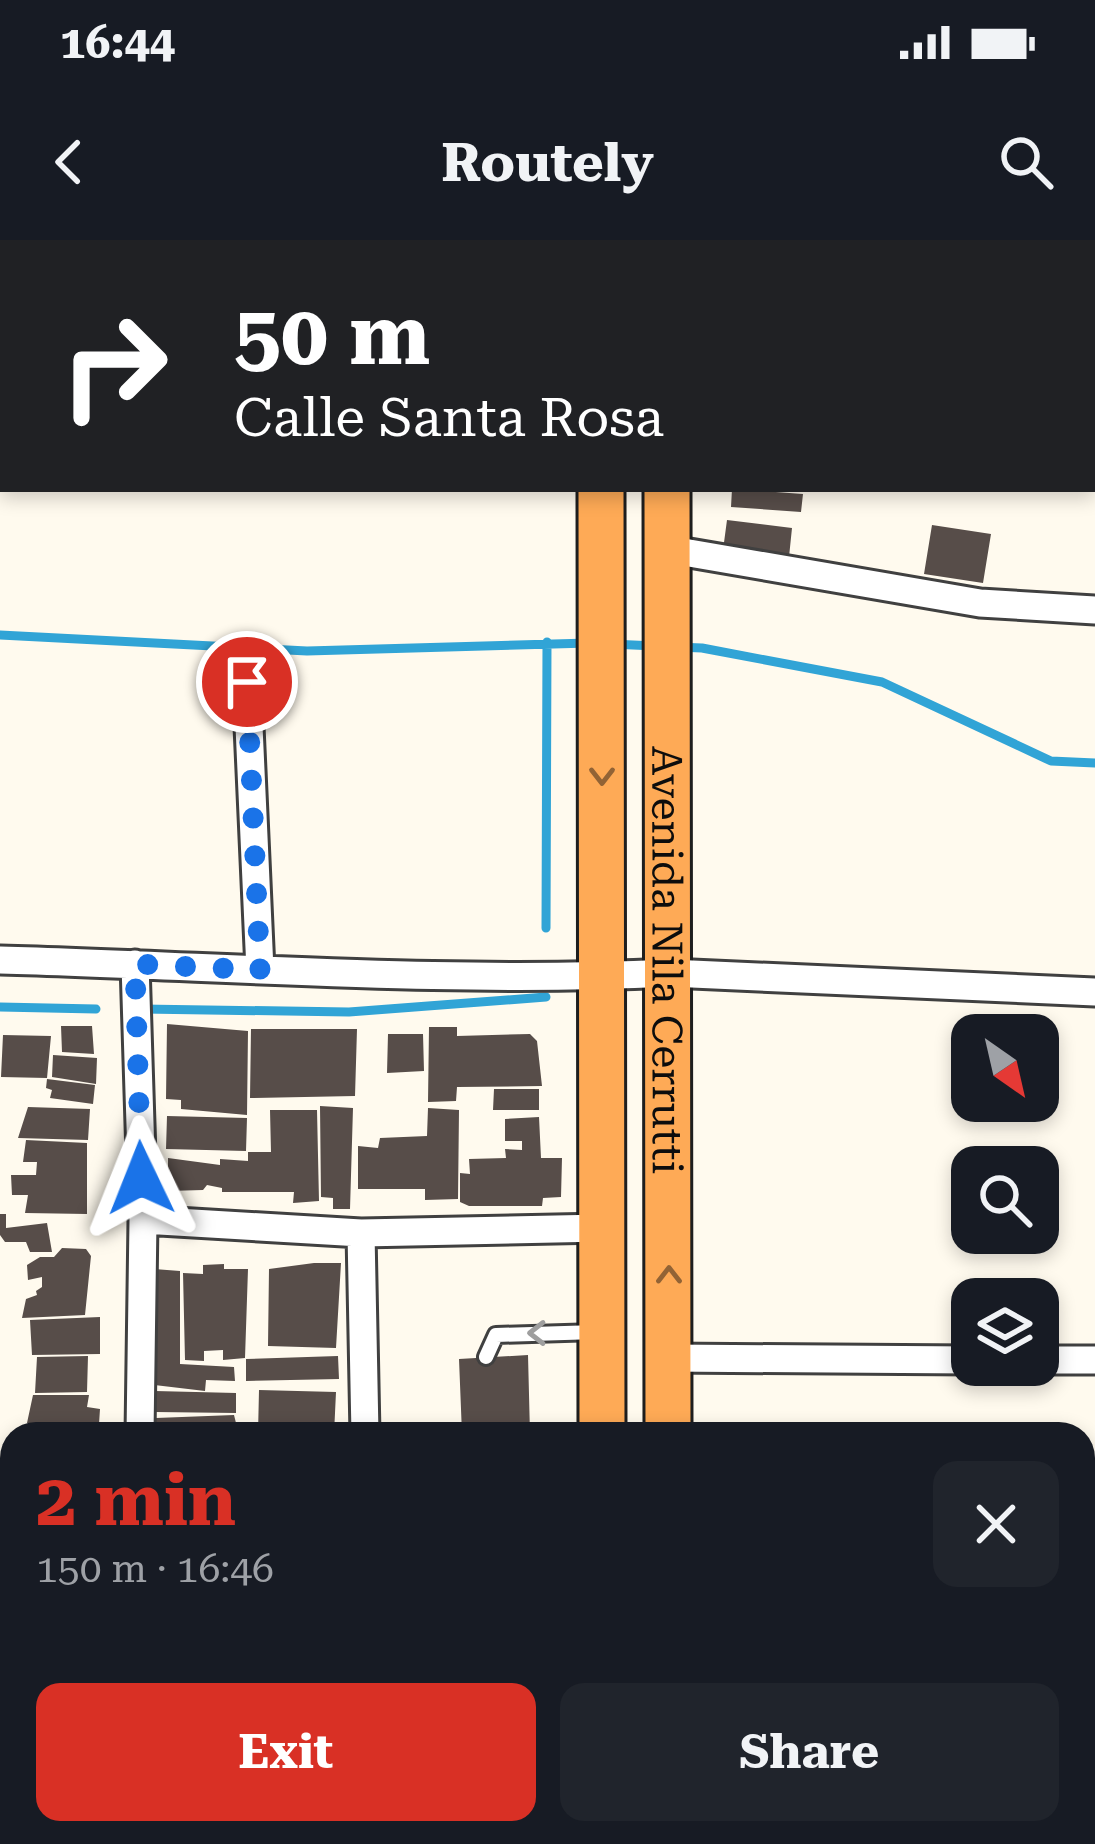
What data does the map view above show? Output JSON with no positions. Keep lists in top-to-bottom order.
{
  "streets": {
    "highway": ["Avenida Nila Cerrutti"]
  },
  "north": "bottom right",
  "page": {
    "status": "16:44",
    "header": "Routely",
    "turn": ["50 m", "Calle Santa Rosa"],
    "heading": ["2 min", "150 m · 16:46"],
    "buttons": ["Exit", "Share"]
  }
}
